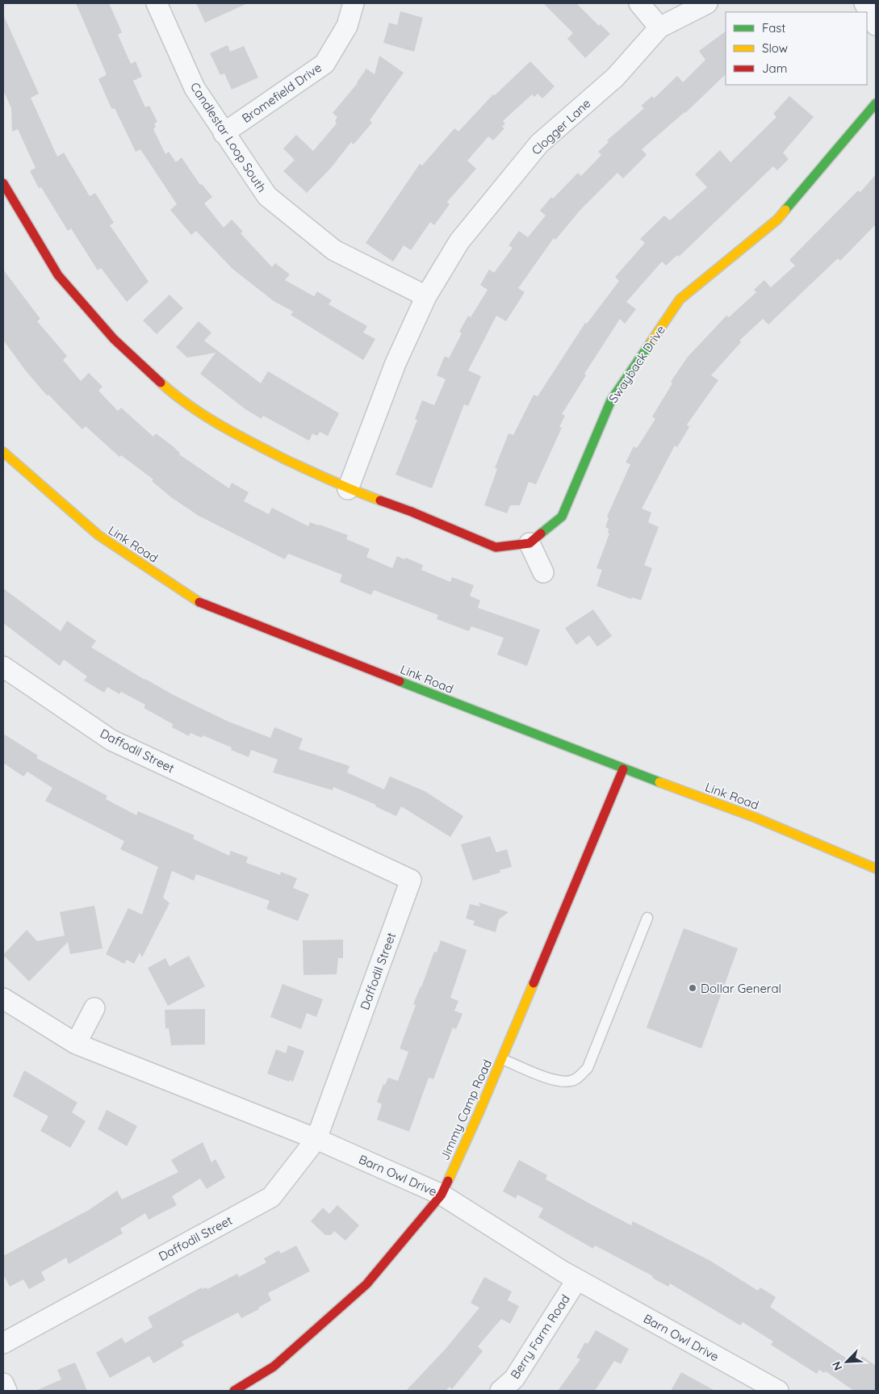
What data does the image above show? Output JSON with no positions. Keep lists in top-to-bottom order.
{
  "streets": {
    "street": [
      "Bromefield Drive",
      "Clogger Lane",
      "Candlestar Loop South",
      "Swayback Drive",
      "Link Road",
      "Daffodil Street",
      "Jimmy Camp Road",
      "Barn Owl Drive",
      "Berry Farm Road"
    ]
  },
  "crossings": [
    ["Bromefield Drive", "Candlestar Loop South"],
    ["Clogger Lane", "Candlestar Loop South"],
    ["Link Road", "Jimmy Camp Road"],
    ["Daffodil Street", "Barn Owl Drive"],
    ["Jimmy Camp Road", "Barn Owl Drive"],
    ["Barn Owl Drive", "Berry Farm Road"]
  ],
  "places": ["Dollar General"],
  "legend": ["Fast", "Slow", "Jam"],
  "north": "bottom left"
}
